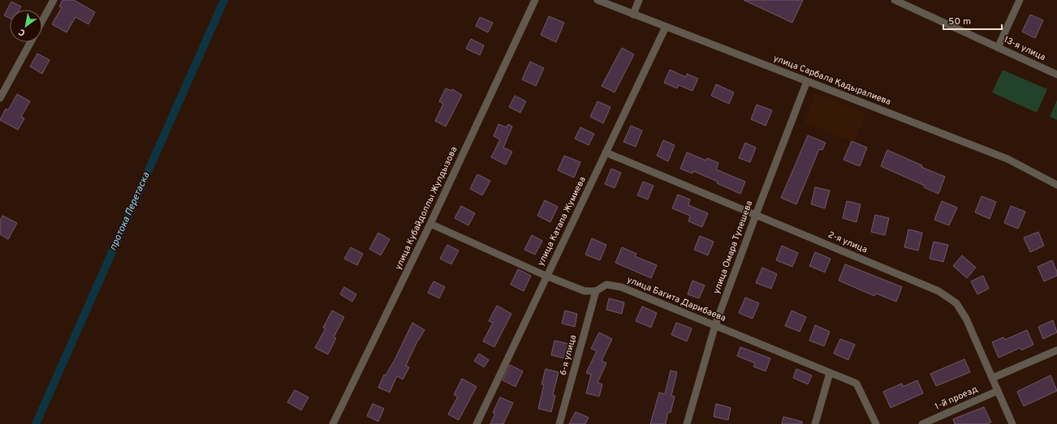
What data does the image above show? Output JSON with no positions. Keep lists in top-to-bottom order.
{
  "streets": {
    "street": [
      "13-я улица",
      "улица Сарбала Қадыралиева",
      "улица Кубайдоллы Жулдызова",
      "улица Катапа Жумиева",
      "2-я улица",
      "улица Омара Тулешева",
      "улица Багита Дарибаева",
      "6-я улица",
      "1-й проезд"
    ]
  },
  "crossings": [
    ["улица Сарбала Қадыралиева", "улица Катапа Жумиева"],
    ["улица Сарбала Қадыралиева", "улица Омара Тулешева"],
    ["улица Кубайдоллы Жулдызова", "улица Багита Дарибаева"],
    ["улица Катапа Жумиева", "2-я улица"],
    ["улица Катапа Жумиева", "улица Багита Дарибаева"],
    ["2-я улица", "улица Омара Тулешева"],
    ["2-я улица", "1-й проезд"],
    ["улица Омара Тулешева", "улица Багита Дарибаева"],
    ["улица Багита Дарибаева", "6-я улица"]
  ],
  "water": ["протока Перетаска"],
  "scale_bar": "50 m",
  "north": "bottom left"
}
